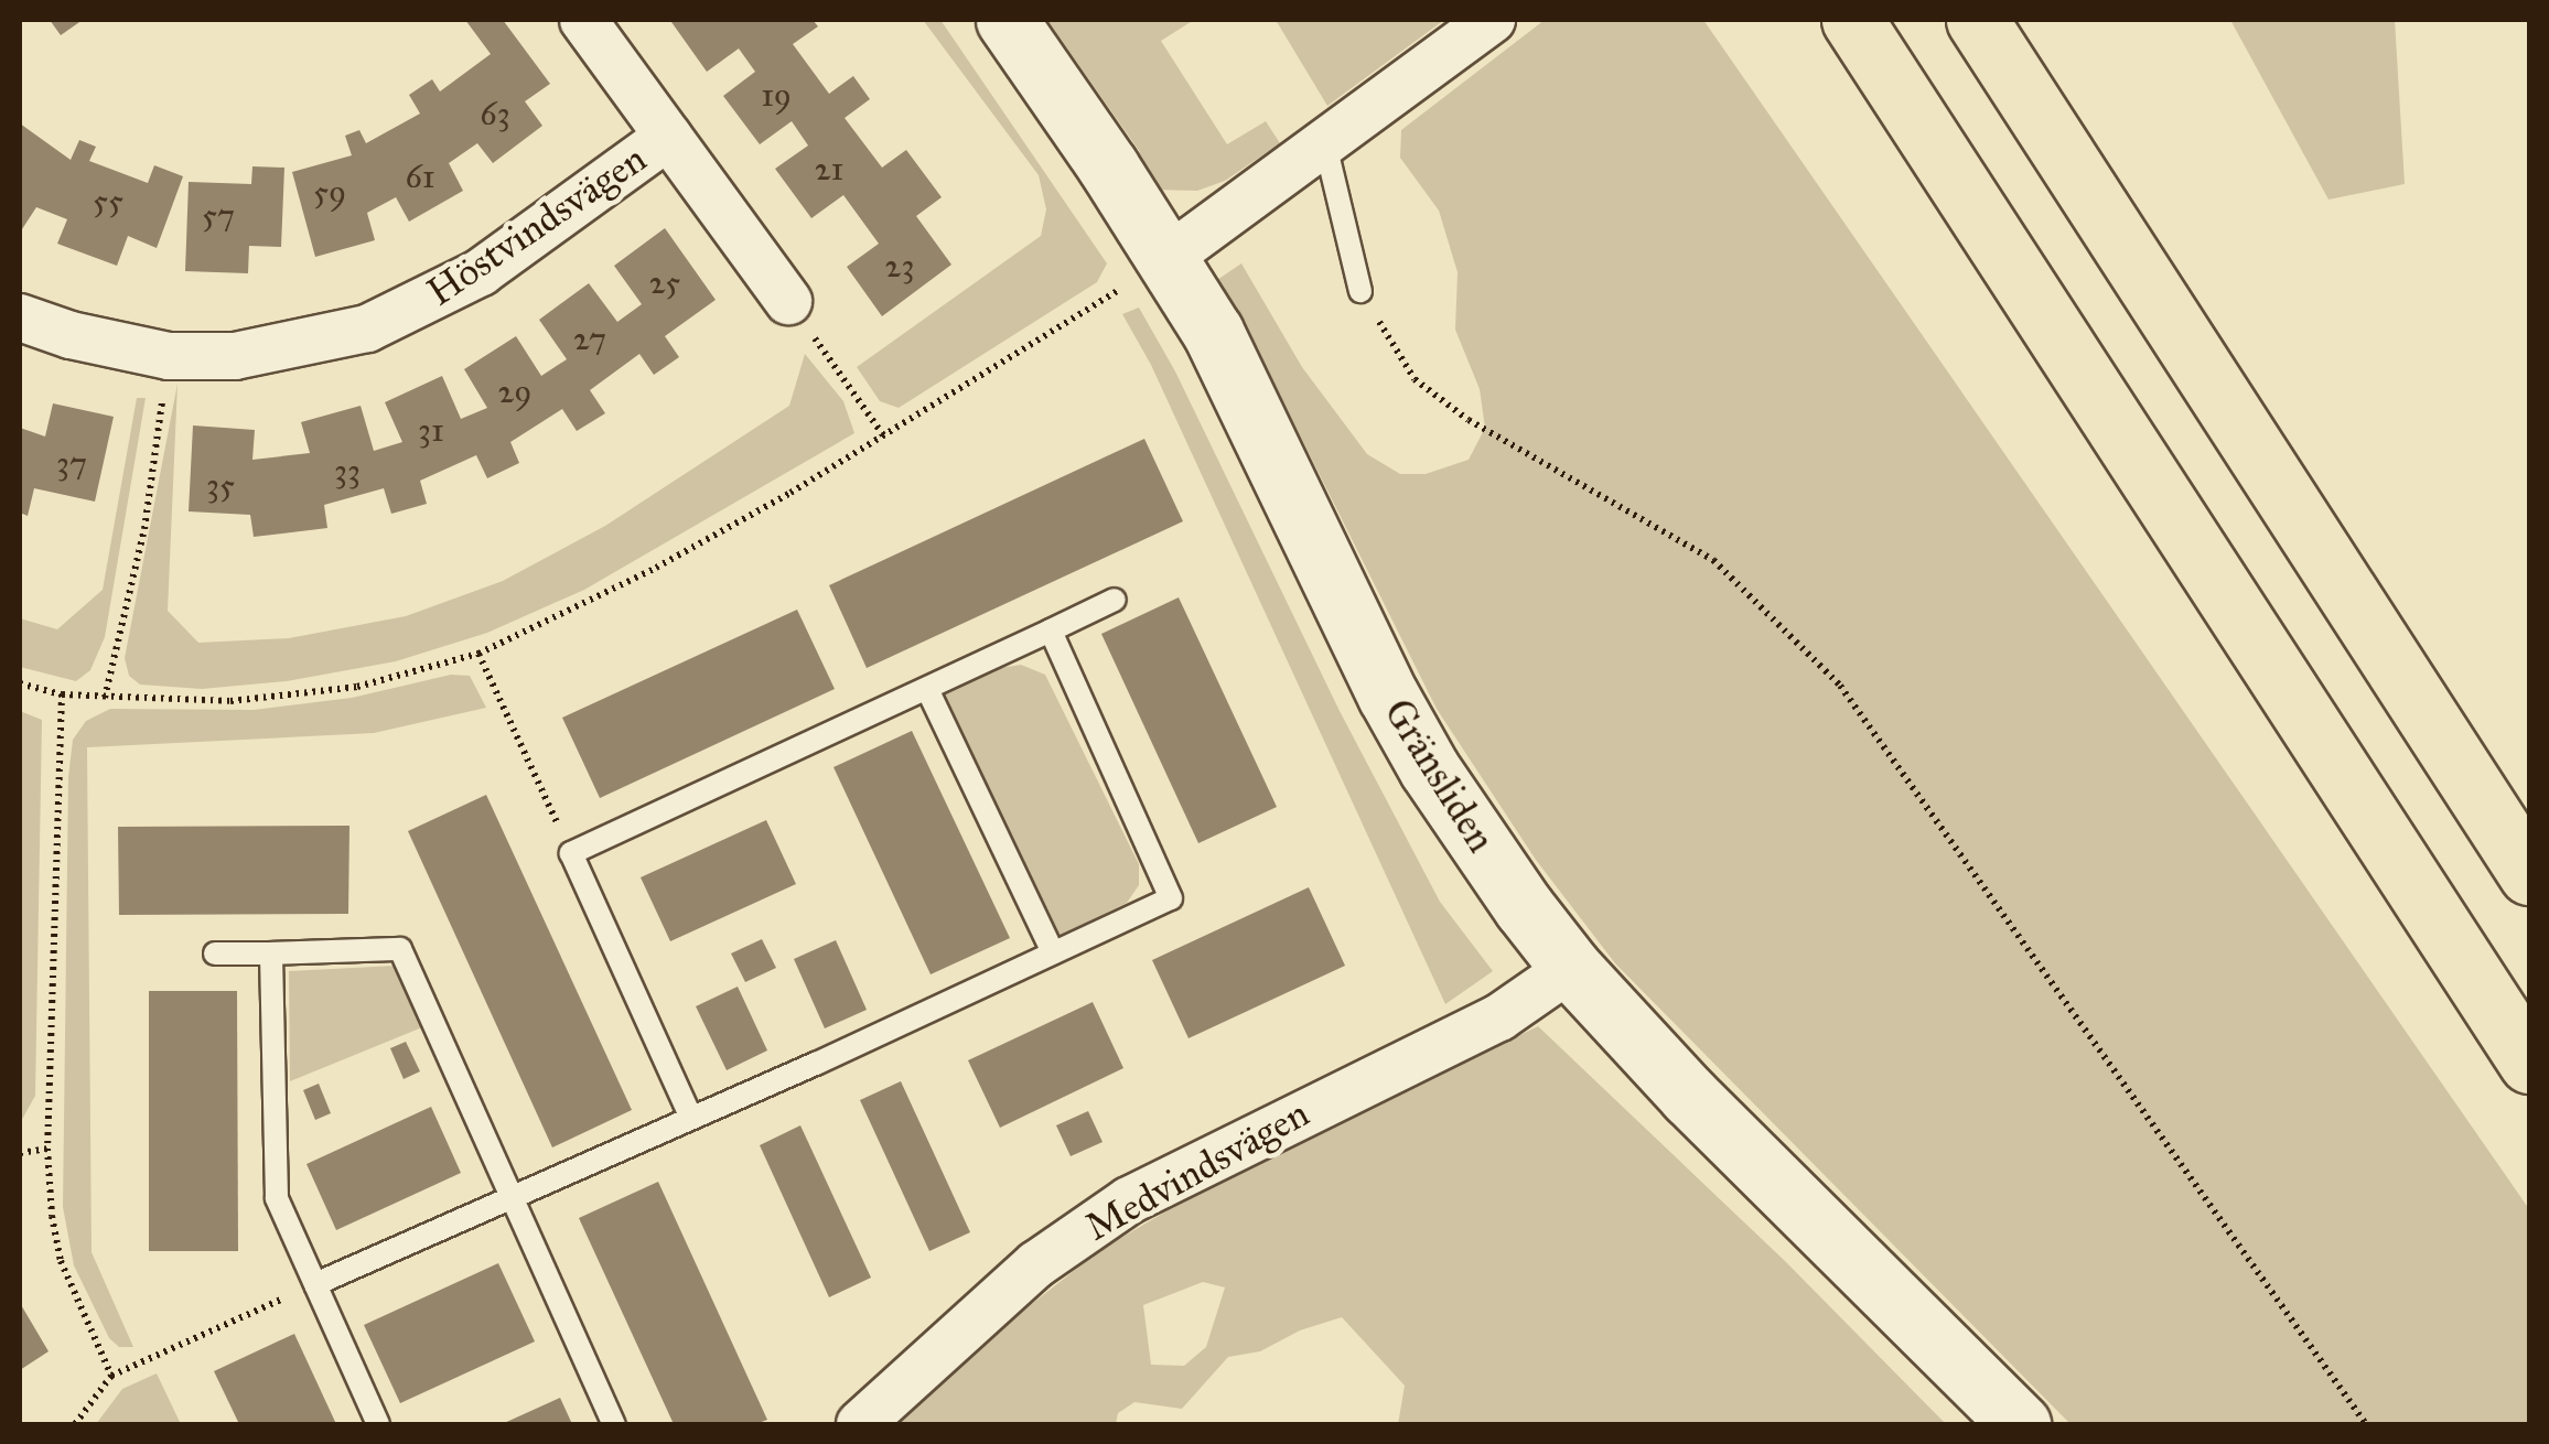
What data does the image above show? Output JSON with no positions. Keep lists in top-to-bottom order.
{
  "streets": {
    "street": ["Höstvindsvägen", "Gränsliden", "Medvindsvägen"]
  },
  "crossings": [
    ["Gränsliden", "Medvindsvägen"]
  ],
  "house_numbers": [
    "19",
    "63",
    "21",
    "61",
    "59",
    "55",
    "57",
    "23",
    "25",
    "27",
    "29",
    "31",
    "37",
    "33",
    "35"
  ]
}
